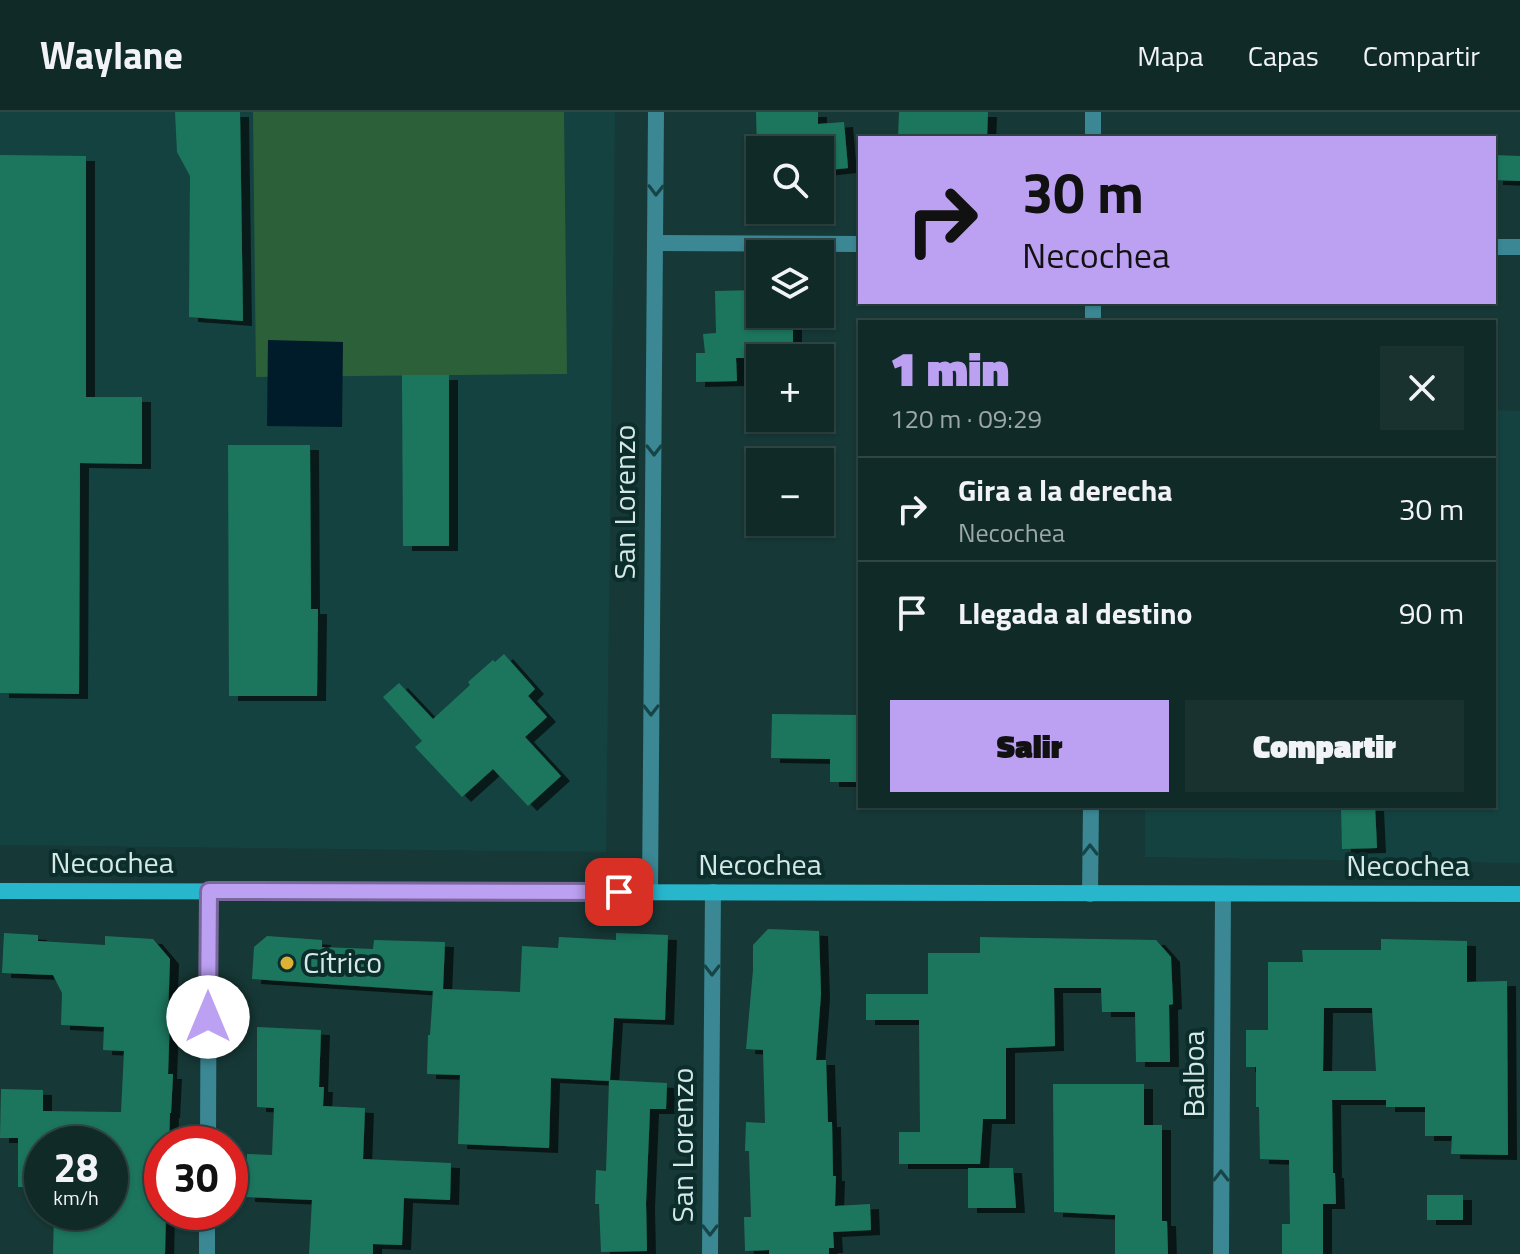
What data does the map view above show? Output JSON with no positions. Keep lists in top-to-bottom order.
{
  "streets": {
    "main road": ["Necochea"],
    "street": ["San Lorenzo", "Balboa"]
  },
  "crossings": [
    ["San Lorenzo", "Necochea"],
    ["Necochea", "Balboa"]
  ],
  "one_way": ["San Lorenzo", "Balboa"],
  "places": ["Cítrico"],
  "page": {
    "header": "Waylane",
    "nav": ["Mapa", "Capas", "Compartir"],
    "map_buttons": ["+", "−"],
    "turn": ["30 m", "Necochea"],
    "heading": ["1 min", "120 m · 09:29"],
    "list": [
      {
        "name": "Gira a la derecha",
        "note": "Necochea",
        "value": "30 m"
      },
      {
        "name": "Llegada al destino",
        "value": "90 m"
      }
    ],
    "buttons": ["Salir", "Compartir"],
    "speed": "28 km/h",
    "limit": "30"
  }
}
